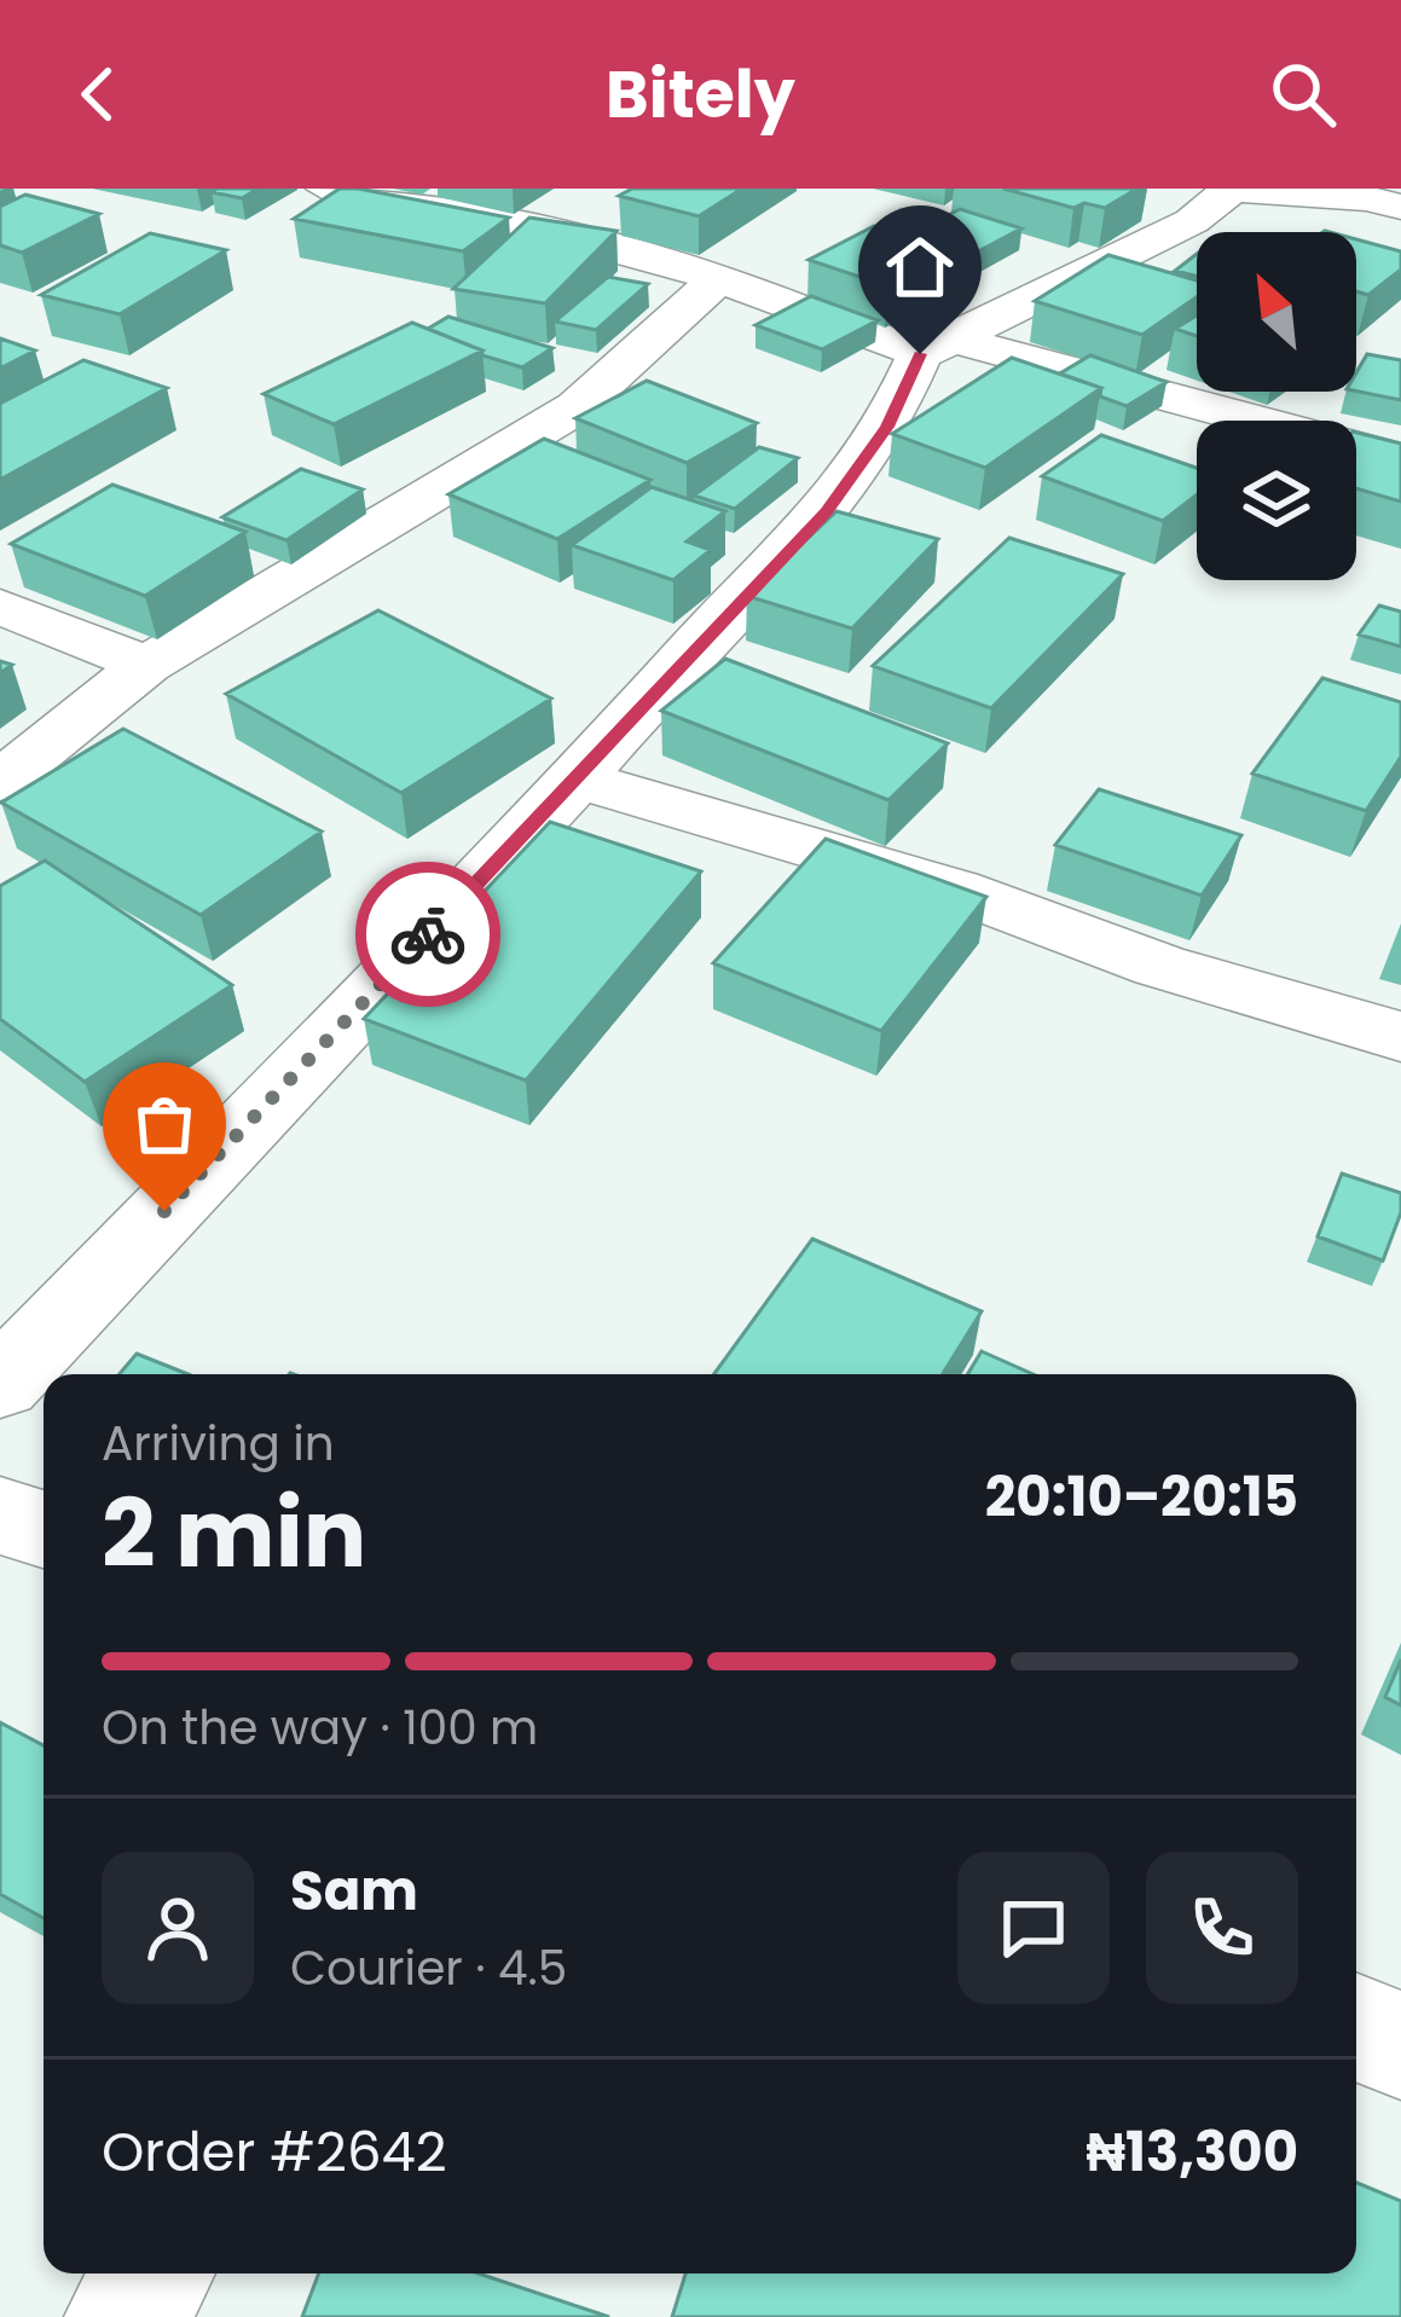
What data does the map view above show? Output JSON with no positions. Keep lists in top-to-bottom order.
{
  "north": "top left",
  "page": {
    "header": "Bitely",
    "heading": ["2 min", "Arriving in", "20:10–20:15"],
    "panel": [
      "Sam",
      "Courier · 4.5",
      "Order #2642",
      "₦13,300"
    ],
    "bar": "On the way · 100 m"
  }
}
